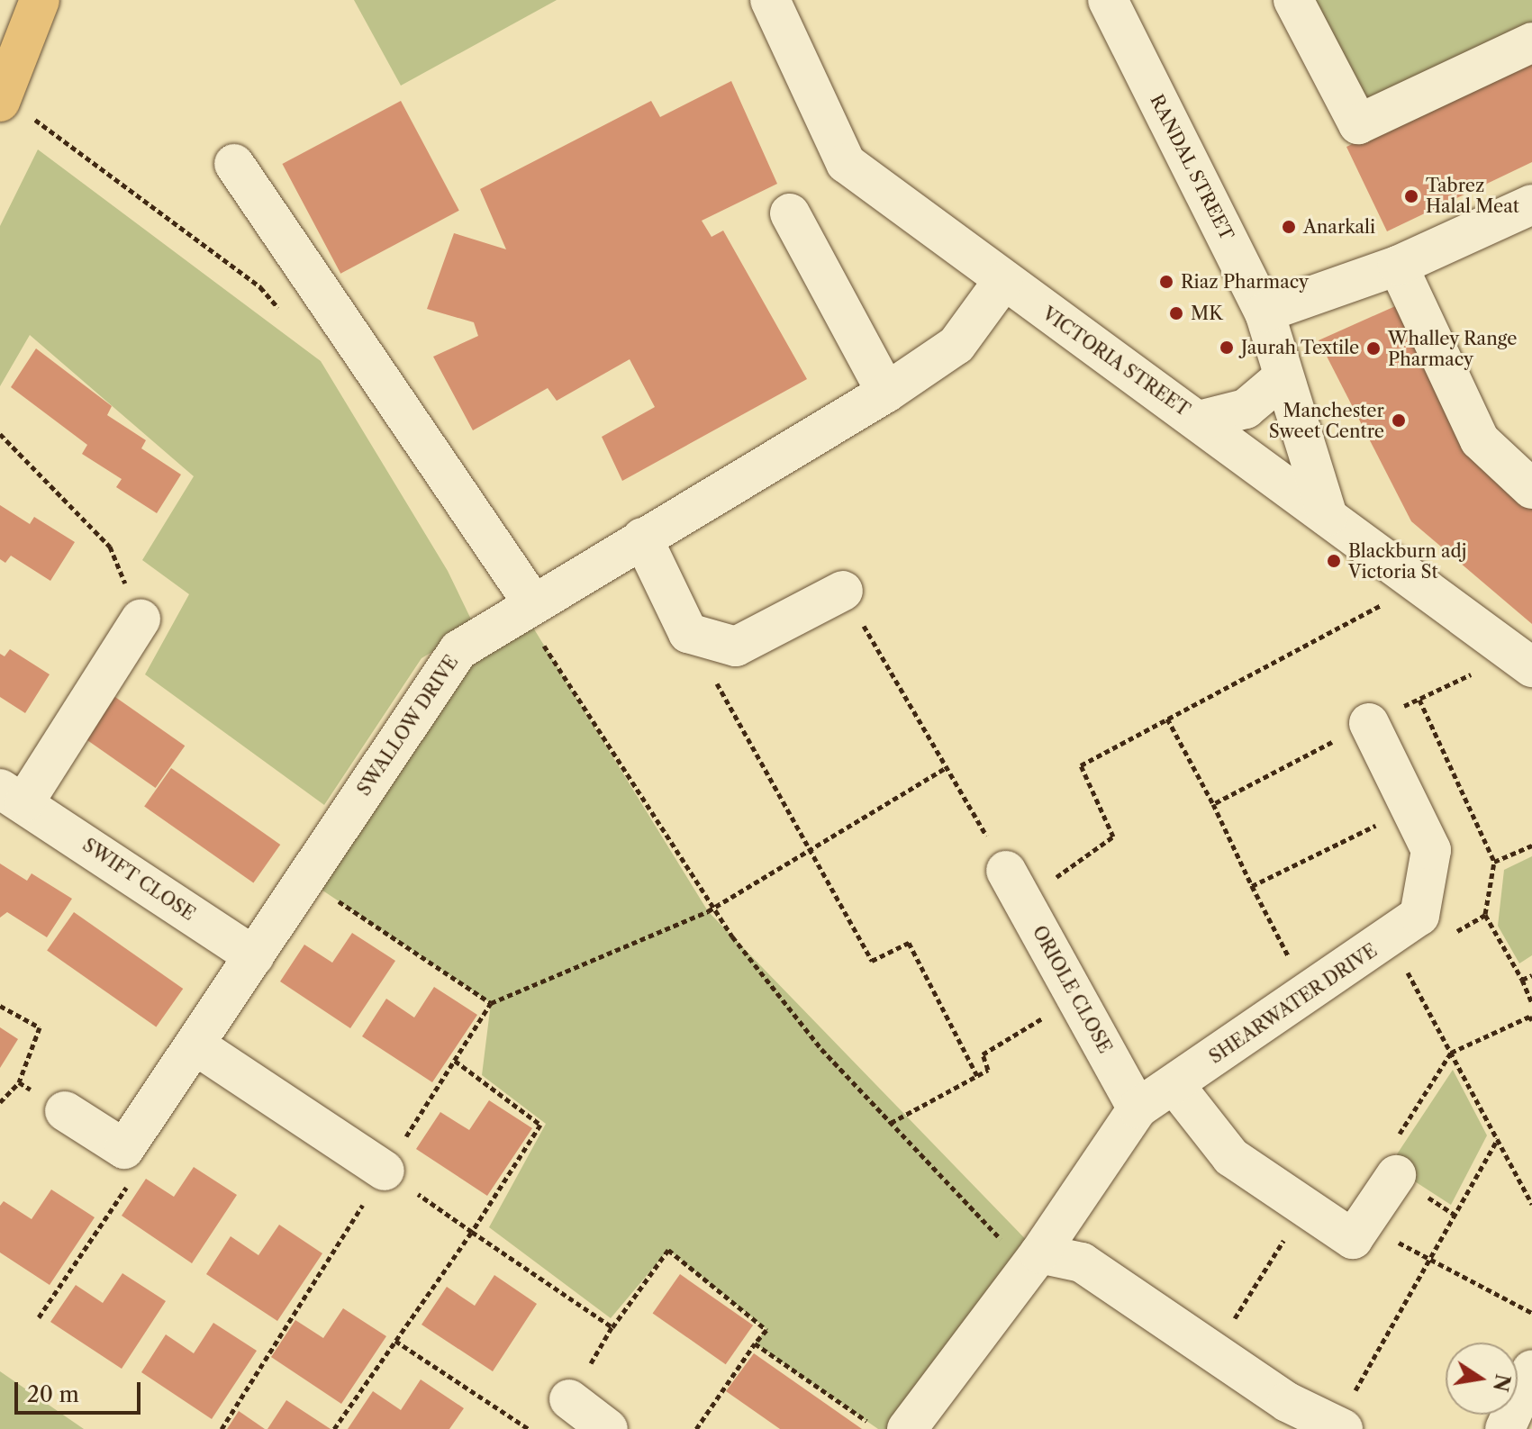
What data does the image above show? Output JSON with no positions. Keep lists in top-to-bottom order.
{
  "streets": {
    "street": [
      "RANDAL STREET",
      "VICTORIA STREET",
      "SWALLOW DRIVE",
      "SWIFT CLOSE",
      "ORIOLE CLOSE",
      "SHEARWATER DRIVE"
    ]
  },
  "crossings": [
    ["RANDAL STREET", "VICTORIA STREET"],
    ["VICTORIA STREET", "SWALLOW DRIVE"],
    ["SWALLOW DRIVE", "SWIFT CLOSE"],
    ["ORIOLE CLOSE", "SHEARWATER DRIVE"]
  ],
  "places": [
    "Tabrez Halal Meat",
    "Anarkali",
    "Riaz Pharmacy",
    "MK",
    "Jaurah Textile",
    "Whalley Range Pharmacy",
    "Manchester Sweet Centre",
    "Blackburn adj Victoria St"
  ],
  "scale_bar": "20 m",
  "north": "right"
}
